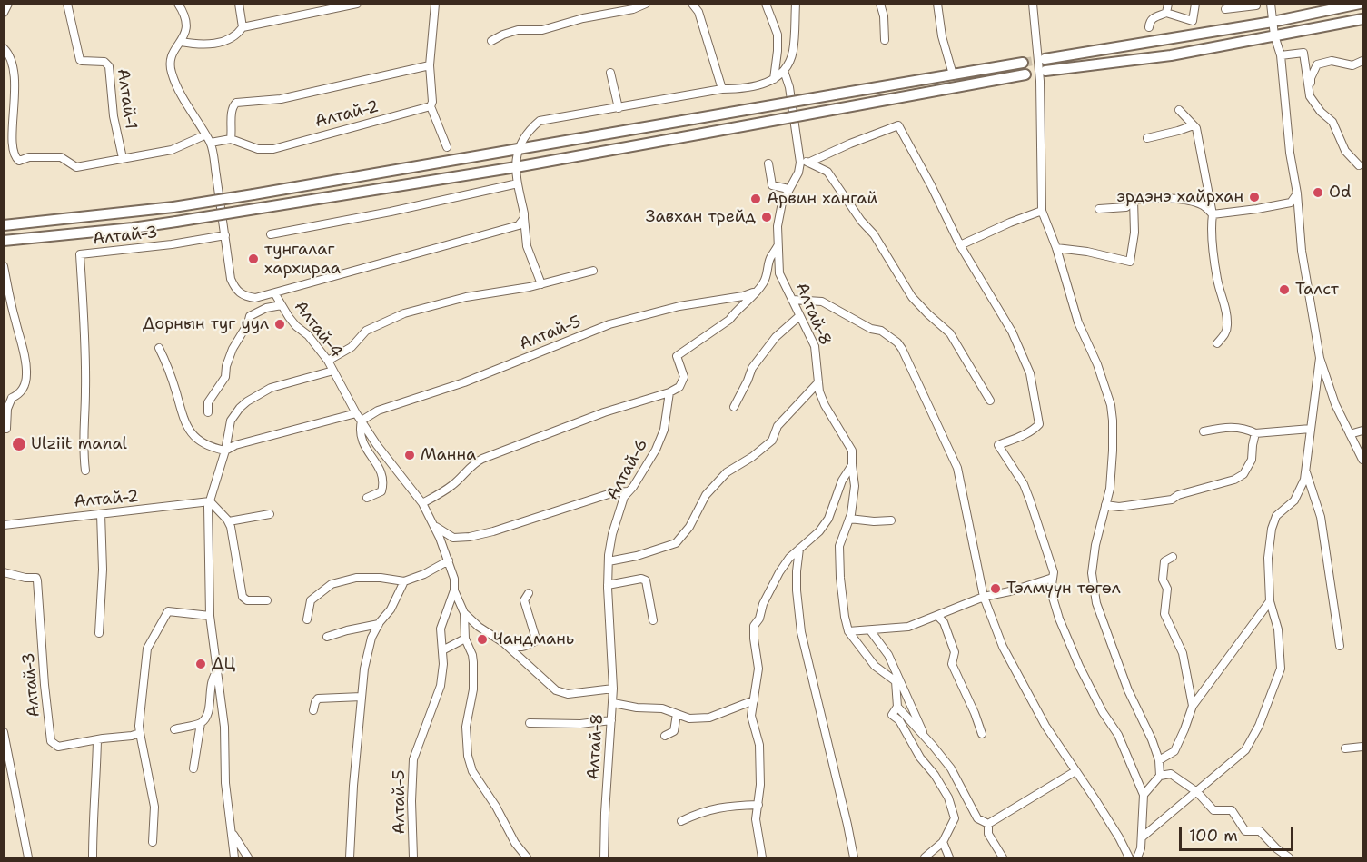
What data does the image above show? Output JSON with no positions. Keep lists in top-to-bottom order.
{
  "streets": {
    "street": [
      "Алтай-1",
      "Алтай-2",
      "Алтай-3",
      "Алтай-8",
      "Алтай-4",
      "Алтай-5",
      "Алтай-6"
    ]
  },
  "crossings": [
    ["Алтай-2", "Алтай-4"],
    ["Алтай-8", "Алтай-6"],
    ["Алтай-4", "Алтай-5"],
    ["Алтай-5", "Алтай-6"]
  ],
  "places": [
    "Od",
    "эрдэнэ хайрхан",
    "Арвин хангай",
    "Завхан трейд",
    "тунгалаг хархираа",
    "Талст",
    "Дорнын туг уул",
    "Ulziit manal",
    "Манна",
    "Тэлмүүн төгөл",
    "Чандмань",
    "ДЦ"
  ],
  "scale_bar": "100 m"
}
